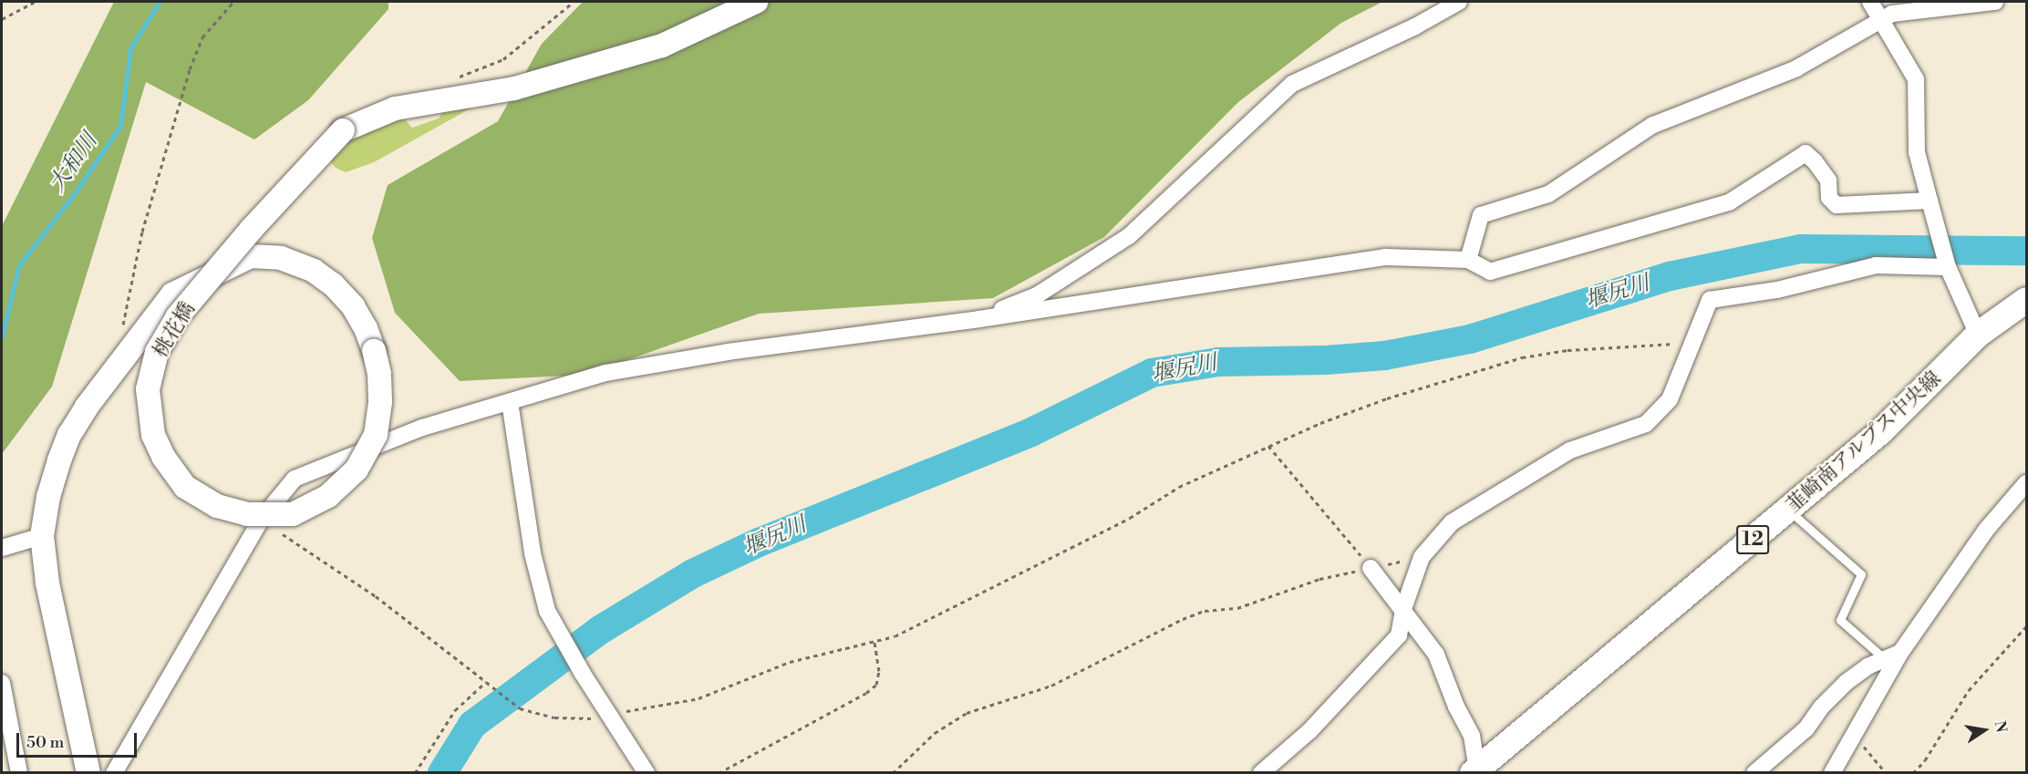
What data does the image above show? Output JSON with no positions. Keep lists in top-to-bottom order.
{
  "streets": {
    "main road": ["韮崎南アルプス中央線", "12"],
    "street": ["桃花橋"]
  },
  "water": ["大和川", "堰尻川"],
  "scale_bar": "50 m",
  "north": "right"
}
